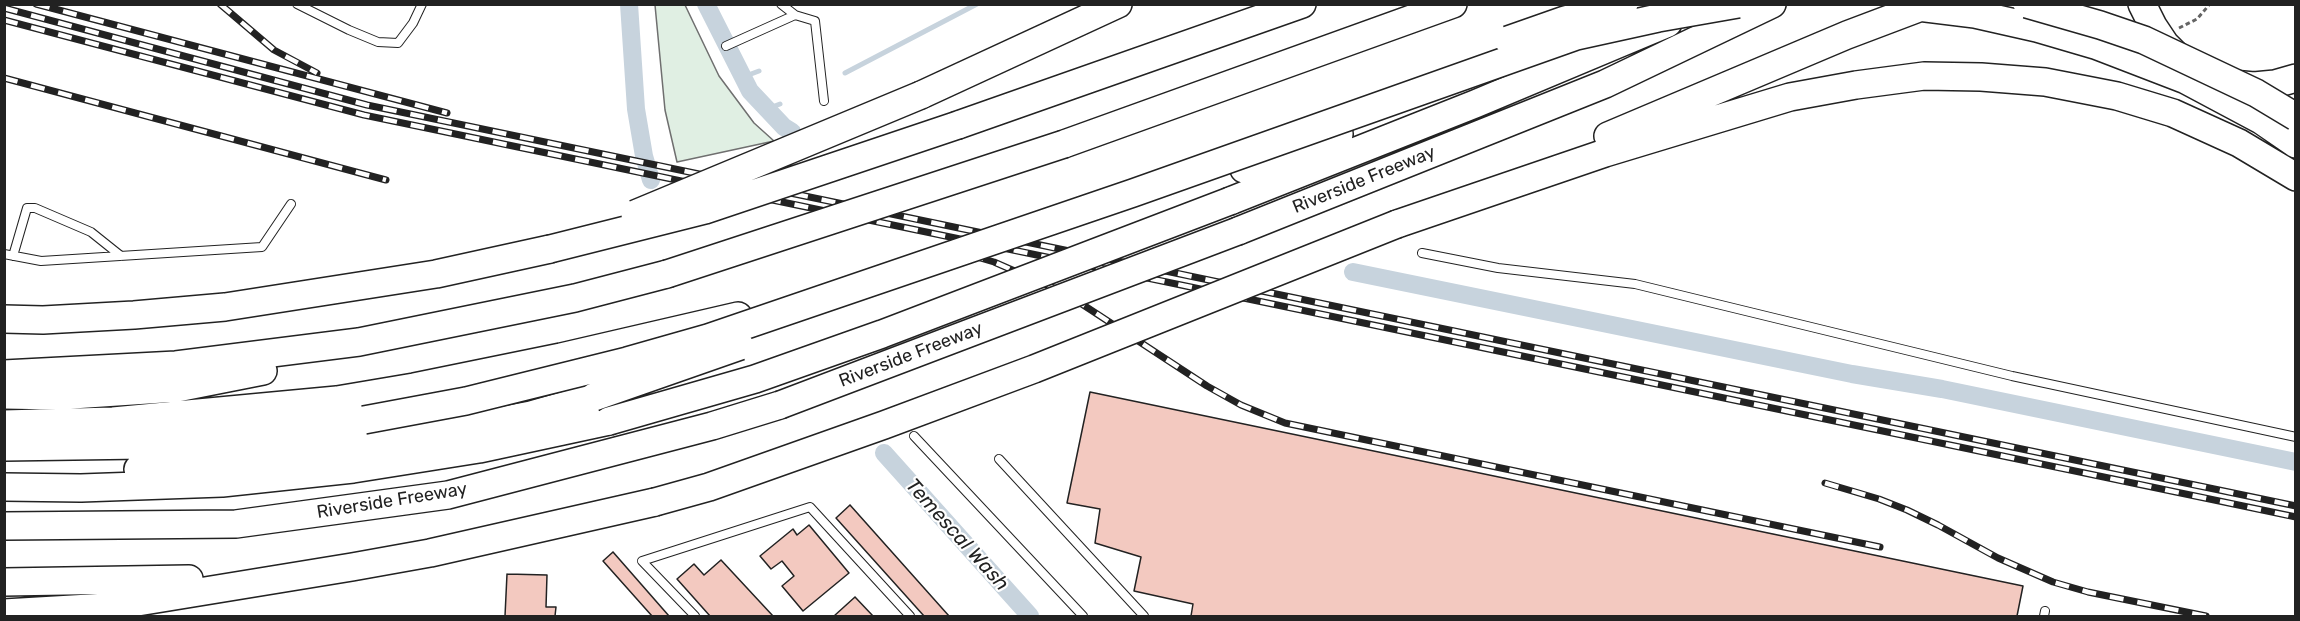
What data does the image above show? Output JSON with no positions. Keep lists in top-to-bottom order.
{
  "streets": {
    "highway": ["Riverside Freeway"]
  },
  "water": ["Temescal Wash"]
}
